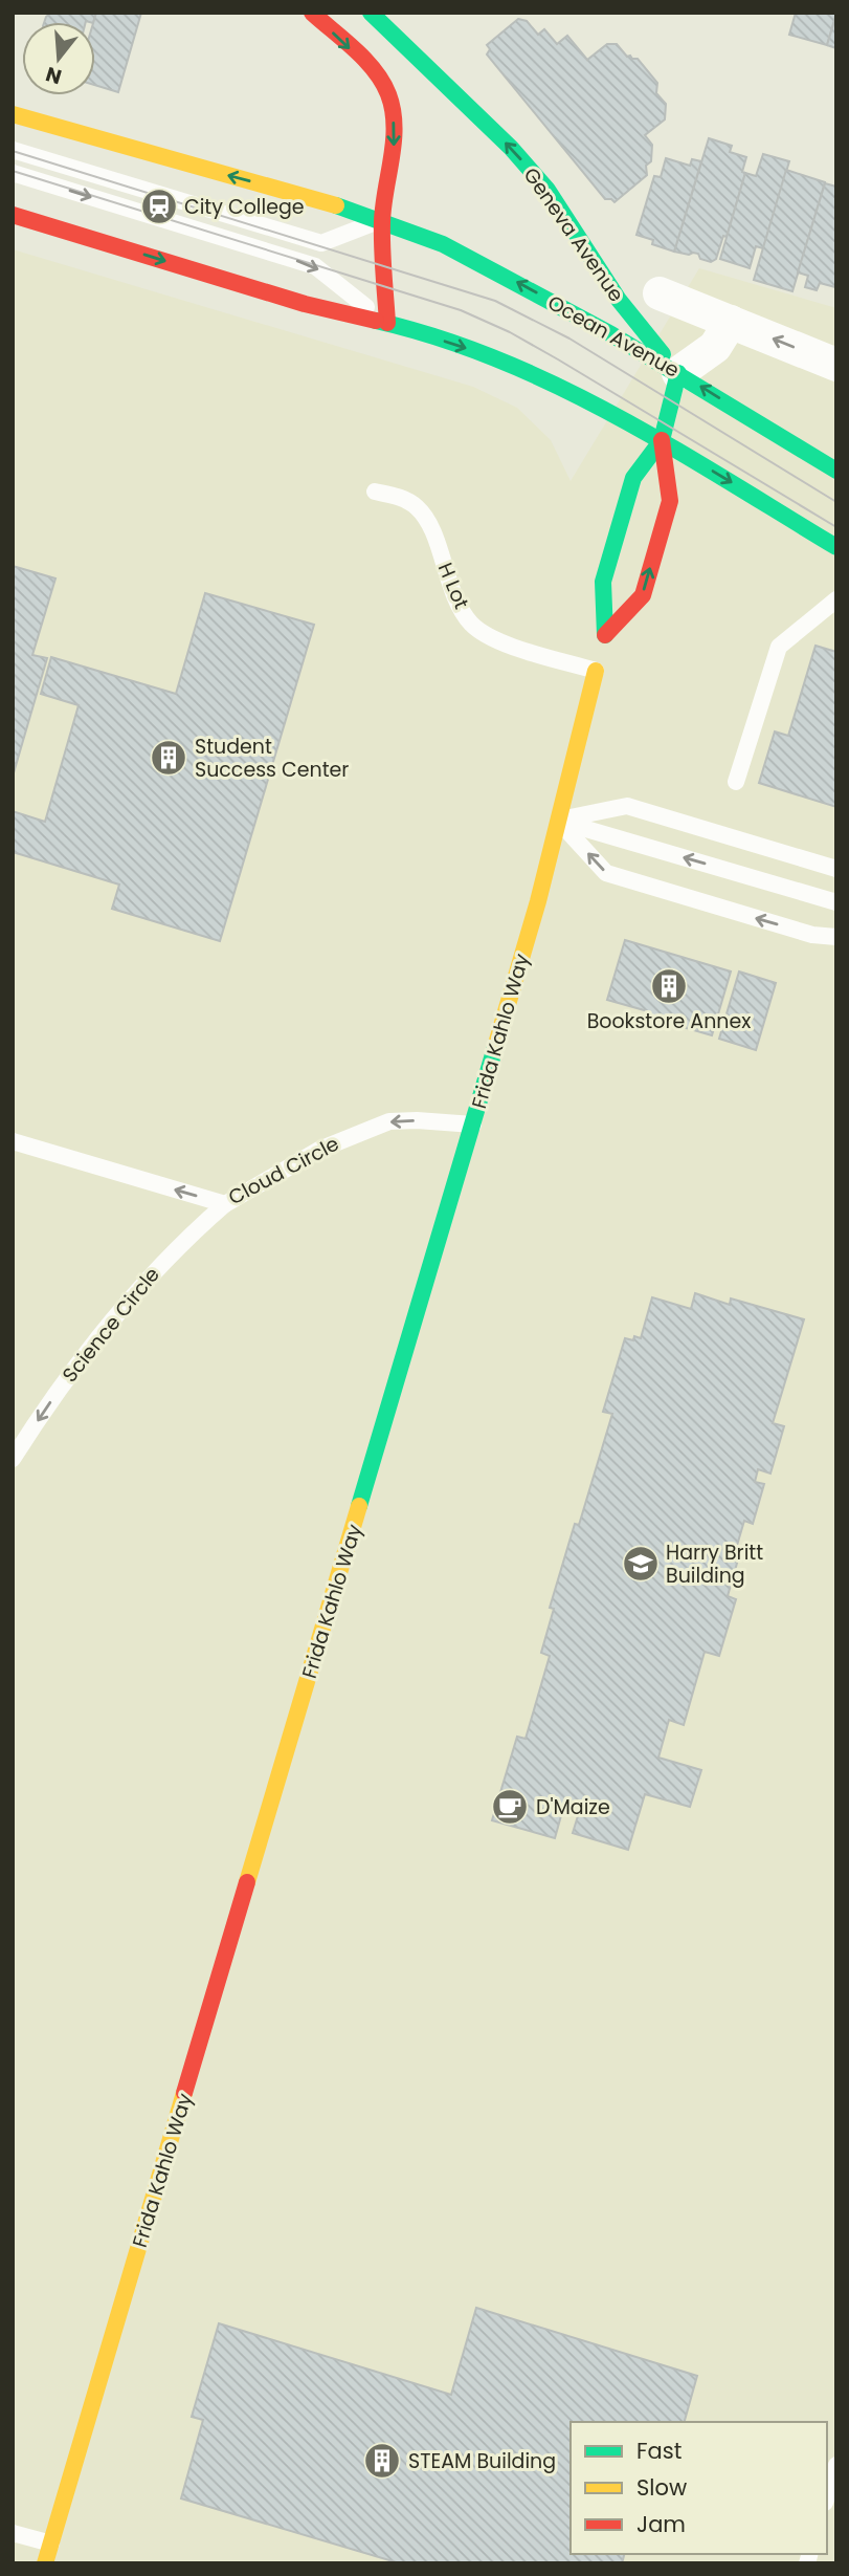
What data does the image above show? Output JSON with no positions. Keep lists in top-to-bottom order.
{
  "streets": {
    "main road": ["Geneva Avenue", "Ocean Avenue", "Frida Kahlo Way"],
    "lane": ["H Lot", "Cloud Circle", "Science Circle"]
  },
  "crossings": [
    ["Geneva Avenue", "Ocean Avenue"],
    ["Geneva Avenue", "Frida Kahlo Way"],
    ["Ocean Avenue", "Frida Kahlo Way"],
    ["H Lot", "Frida Kahlo Way"],
    ["Frida Kahlo Way", "Cloud Circle"],
    ["Cloud Circle", "Science Circle"]
  ],
  "one_way": ["Geneva Avenue", "Cloud Circle", "Science Circle"],
  "places": {
    "station": ["City College"],
    "building": ["Student Success Center", "Bookstore Annex", "STEAM Building"],
    "school or university": ["Harry Britt Building"],
    "cafe": ["D'Maize"]
  },
  "legend": ["Fast", "Slow", "Jam"],
  "north": "bottom"
}
